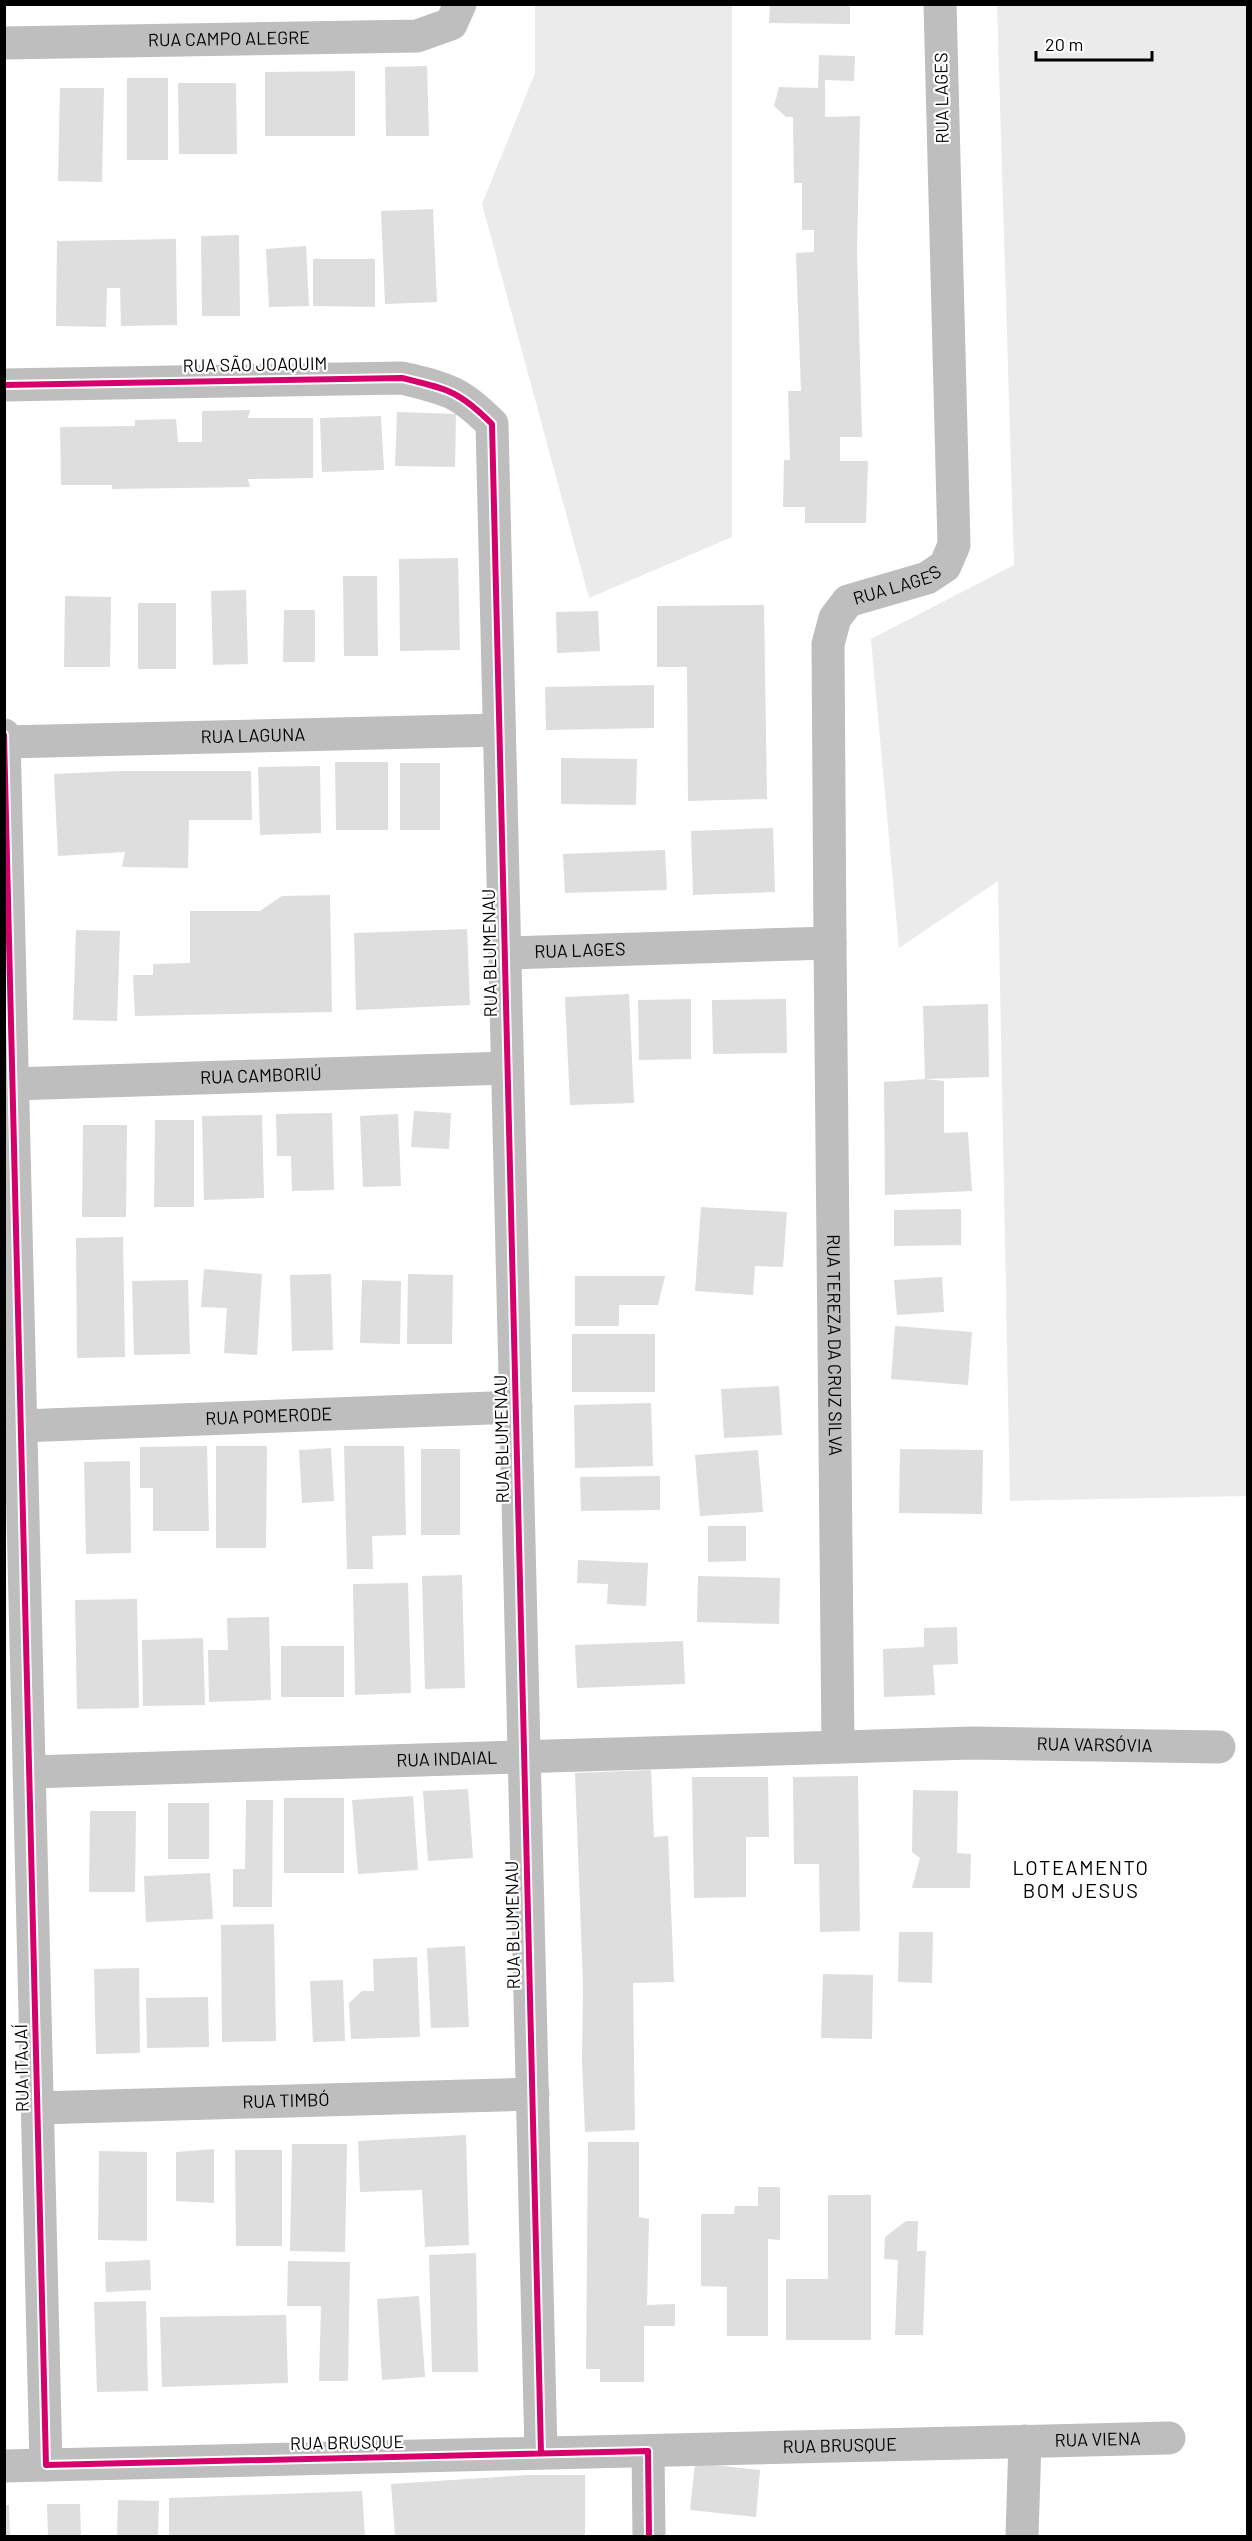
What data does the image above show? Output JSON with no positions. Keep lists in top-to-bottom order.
{
  "streets": {
    "street": [
      "RUA CAMPO ALEGRE",
      "RUA LAGES",
      "RUA SÃO JOAQUIM",
      "RUA LAGUNA",
      "RUA BLUMENAU",
      "RUA CAMBORIÚ",
      "RUA TEREZA DA CRUZ SILVA",
      "RUA POMERODE",
      "RUA VARSÓVIA",
      "RUA INDAIAL",
      "RUA ITAJAÍ",
      "RUA TIMBÓ",
      "RUA VIENA",
      "RUA BRUSQUE"
    ]
  },
  "crossings": [
    ["RUA LAGES", "RUA BLUMENAU"],
    ["RUA LAGES", "RUA TEREZA DA CRUZ SILVA"],
    ["RUA SÃO JOAQUIM", "RUA BLUMENAU"],
    ["RUA LAGUNA", "RUA BLUMENAU"],
    ["RUA LAGUNA", "RUA ITAJAÍ"],
    ["RUA BLUMENAU", "RUA CAMBORIÚ"],
    ["RUA BLUMENAU", "RUA POMERODE"],
    ["RUA BLUMENAU", "RUA INDAIAL"],
    ["RUA BLUMENAU", "RUA TIMBÓ"],
    ["RUA BLUMENAU", "RUA BRUSQUE"],
    ["RUA CAMBORIÚ", "RUA ITAJAÍ"],
    ["RUA TEREZA DA CRUZ SILVA", "RUA INDAIAL"],
    ["RUA POMERODE", "RUA ITAJAÍ"],
    ["RUA VARSÓVIA", "RUA INDAIAL"],
    ["RUA INDAIAL", "RUA ITAJAÍ"],
    ["RUA ITAJAÍ", "RUA TIMBÓ"],
    ["RUA ITAJAÍ", "RUA BRUSQUE"],
    ["RUA VIENA", "RUA BRUSQUE"]
  ],
  "districts": ["LOTEAMENTO BOM JESUS"],
  "scale_bar": "20 m"
}
